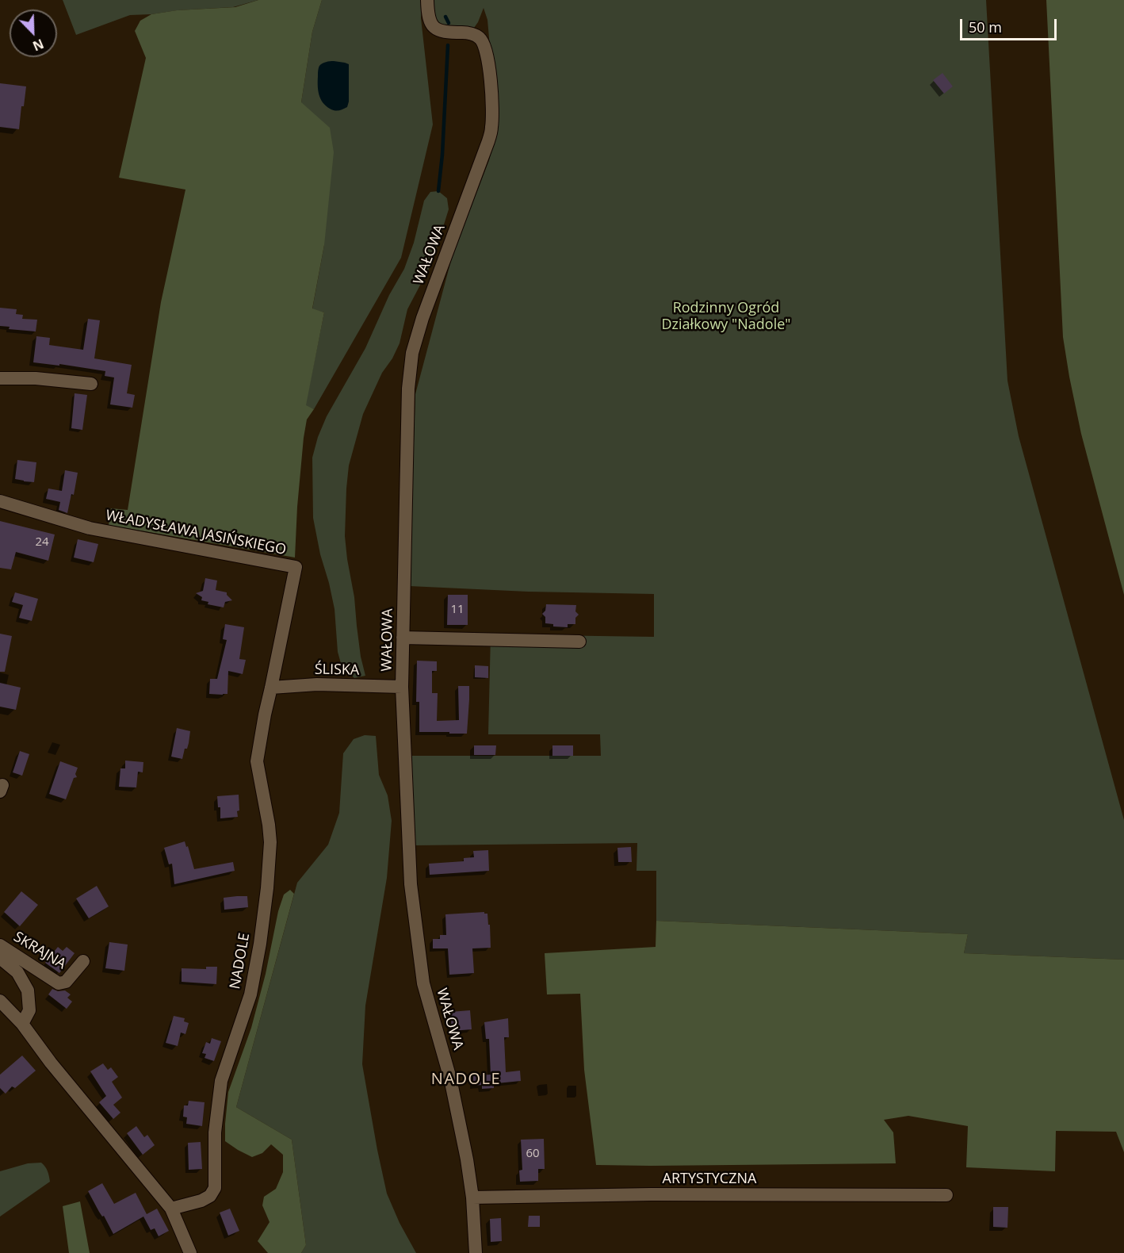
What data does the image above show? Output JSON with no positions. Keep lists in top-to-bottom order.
{
  "streets": {
    "street": [
      "WAŁOWA",
      "WŁADYSŁAWA JASIŃSKIEGO",
      "ŚLISKA",
      "SKRAJNA",
      "NADOLE",
      "ARTYSTYCZNA"
    ]
  },
  "crossings": [
    ["WAŁOWA", "ŚLISKA"],
    ["WAŁOWA", "ARTYSTYCZNA"],
    ["WŁADYSŁAWA JASIŃSKIEGO", "ŚLISKA"],
    ["WŁADYSŁAWA JASIŃSKIEGO", "NADOLE"],
    ["ŚLISKA", "NADOLE"]
  ],
  "districts": ["NADOLE"],
  "parks": ["Rodzinny Ogród Działkowy \"Nadole\""],
  "house_numbers": ["24", "11", "60"],
  "scale_bar": "50 m",
  "north": "bottom right"
}
